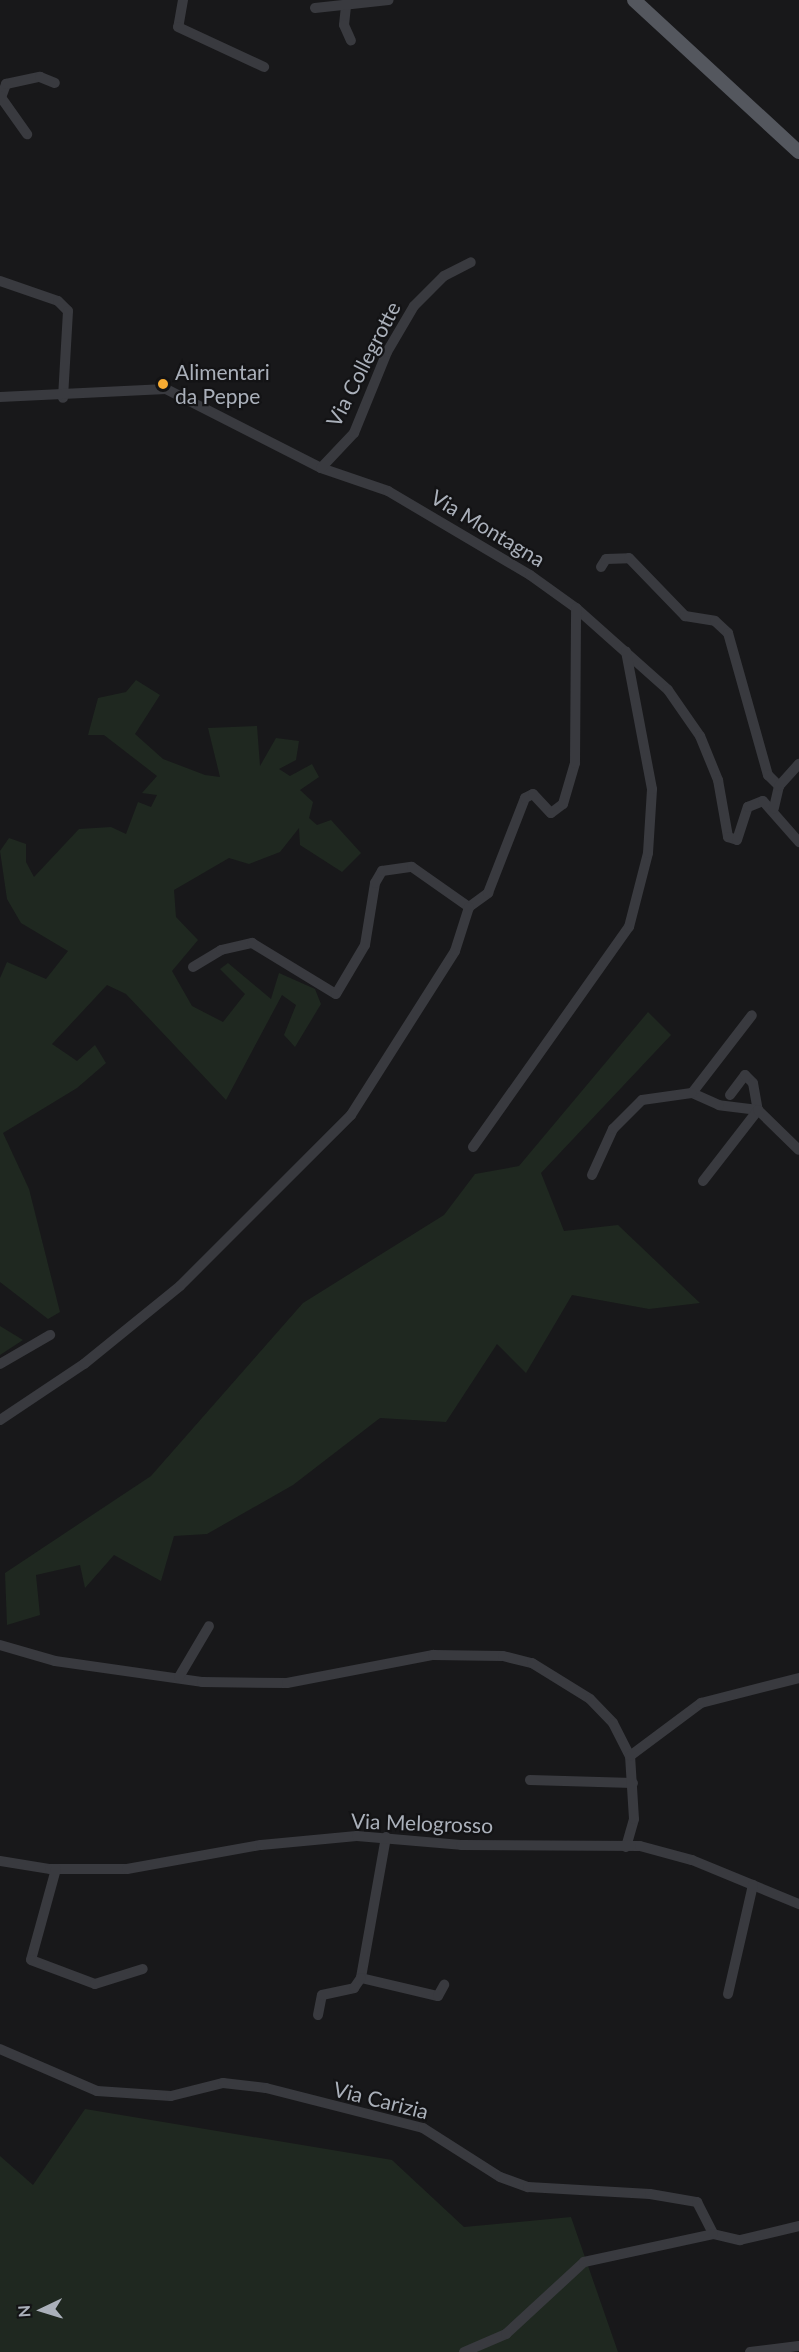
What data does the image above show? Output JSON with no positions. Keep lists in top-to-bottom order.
{
  "streets": {
    "street": [
      "Via Collegrotte",
      "Via Montagna",
      "Via Melogrosso",
      "Via Carizia"
    ]
  },
  "crossings": [
    ["Via Collegrotte", "Via Montagna"]
  ],
  "places": ["Alimentari da Peppe"],
  "north": "left"
}
